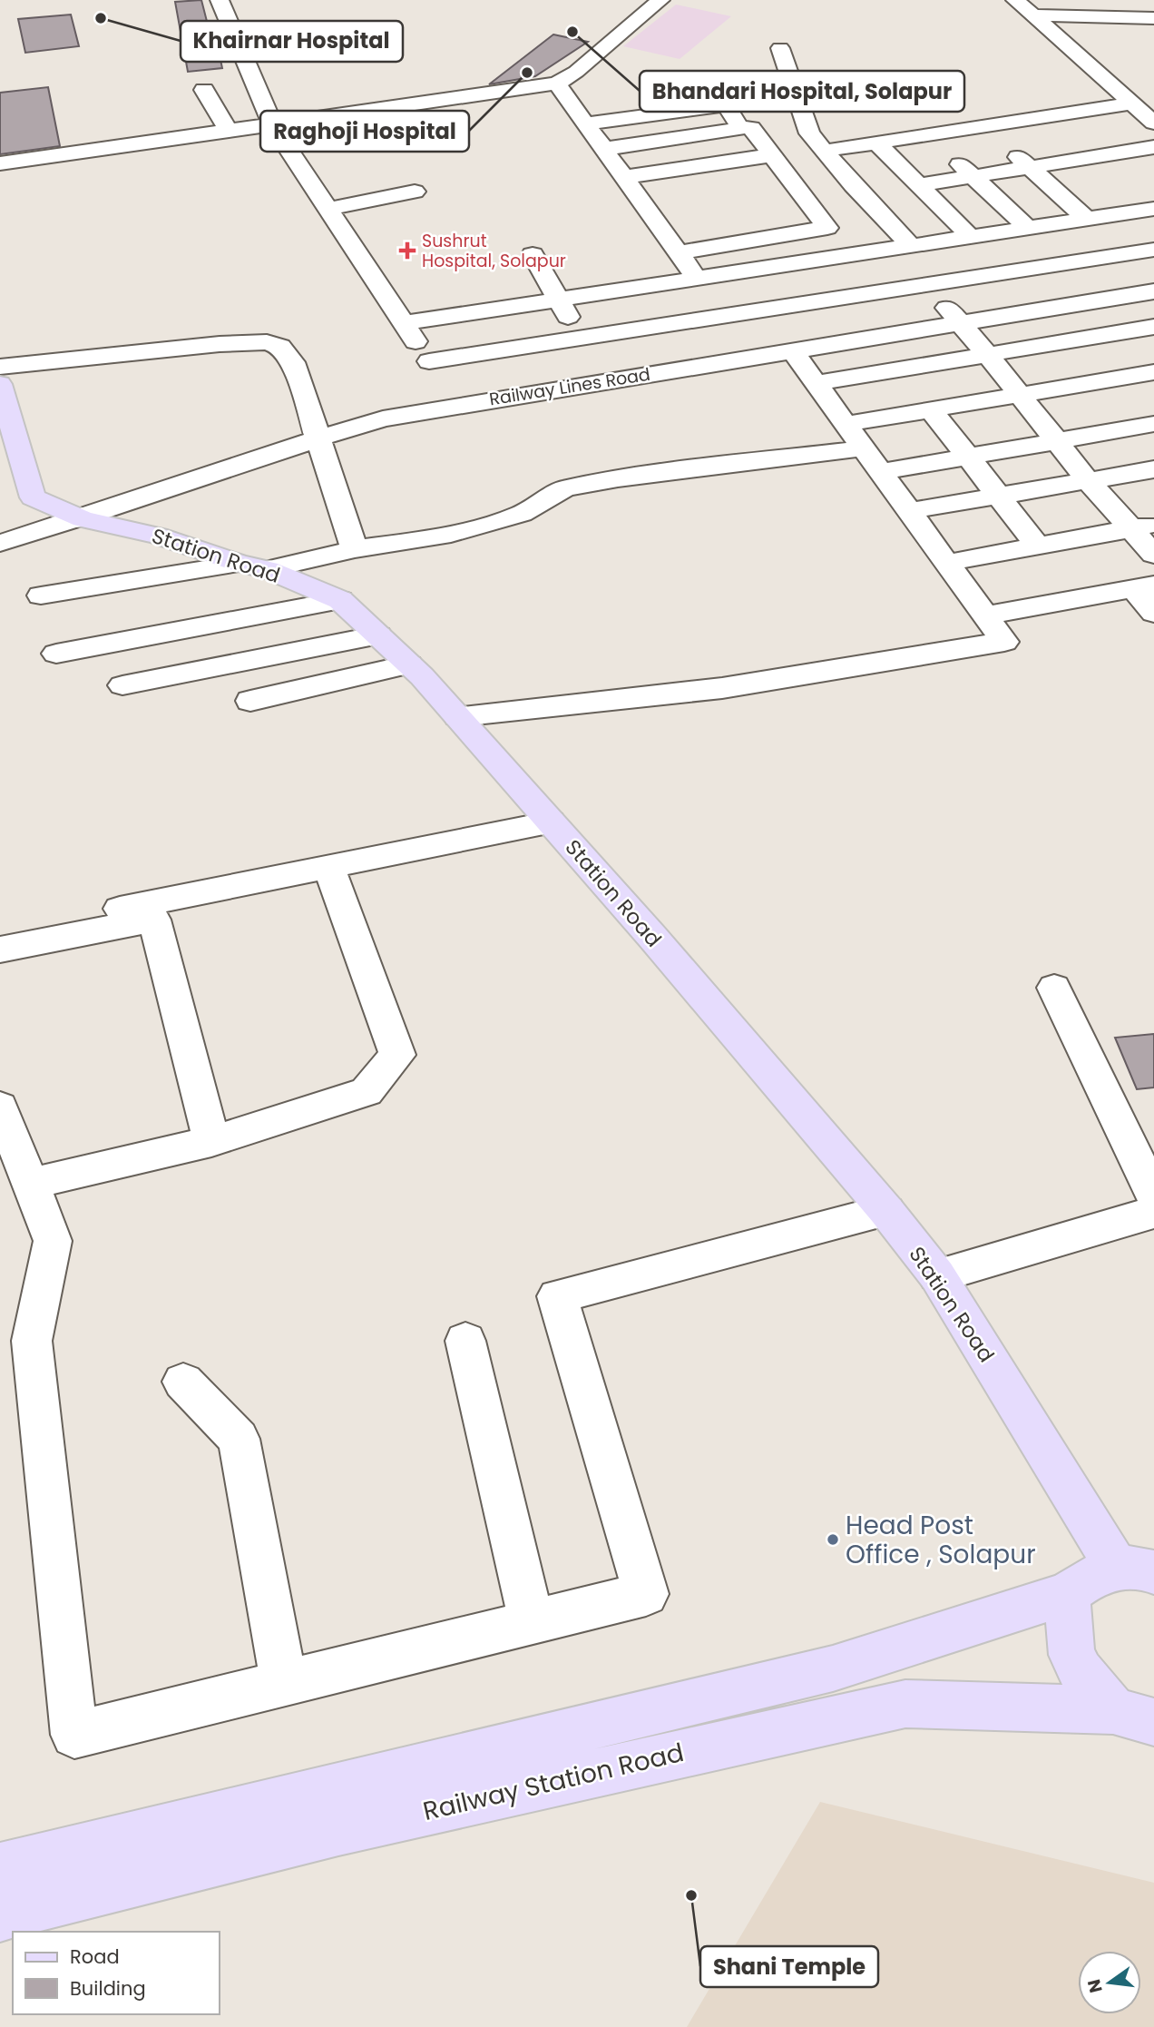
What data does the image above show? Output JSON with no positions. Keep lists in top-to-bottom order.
{
  "streets": {
    "main road": ["Station Road", "Railway Station Road"],
    "street": ["Railway Lines Road"]
  },
  "crossings": [
    ["Railway Lines Road", "Station Road"],
    ["Station Road", "Railway Station Road"]
  ],
  "places": {
    "other": [
      "Khairnar Hospital",
      "Bhandari Hospital, Solapur",
      "Raghoji Hospital",
      "Head Post Office , Solapur",
      "Shani Temple"
    ],
    "health": ["Sushrut Hospital, Solapur"]
  },
  "legend": ["Road", "Building"],
  "north": "left"
}
